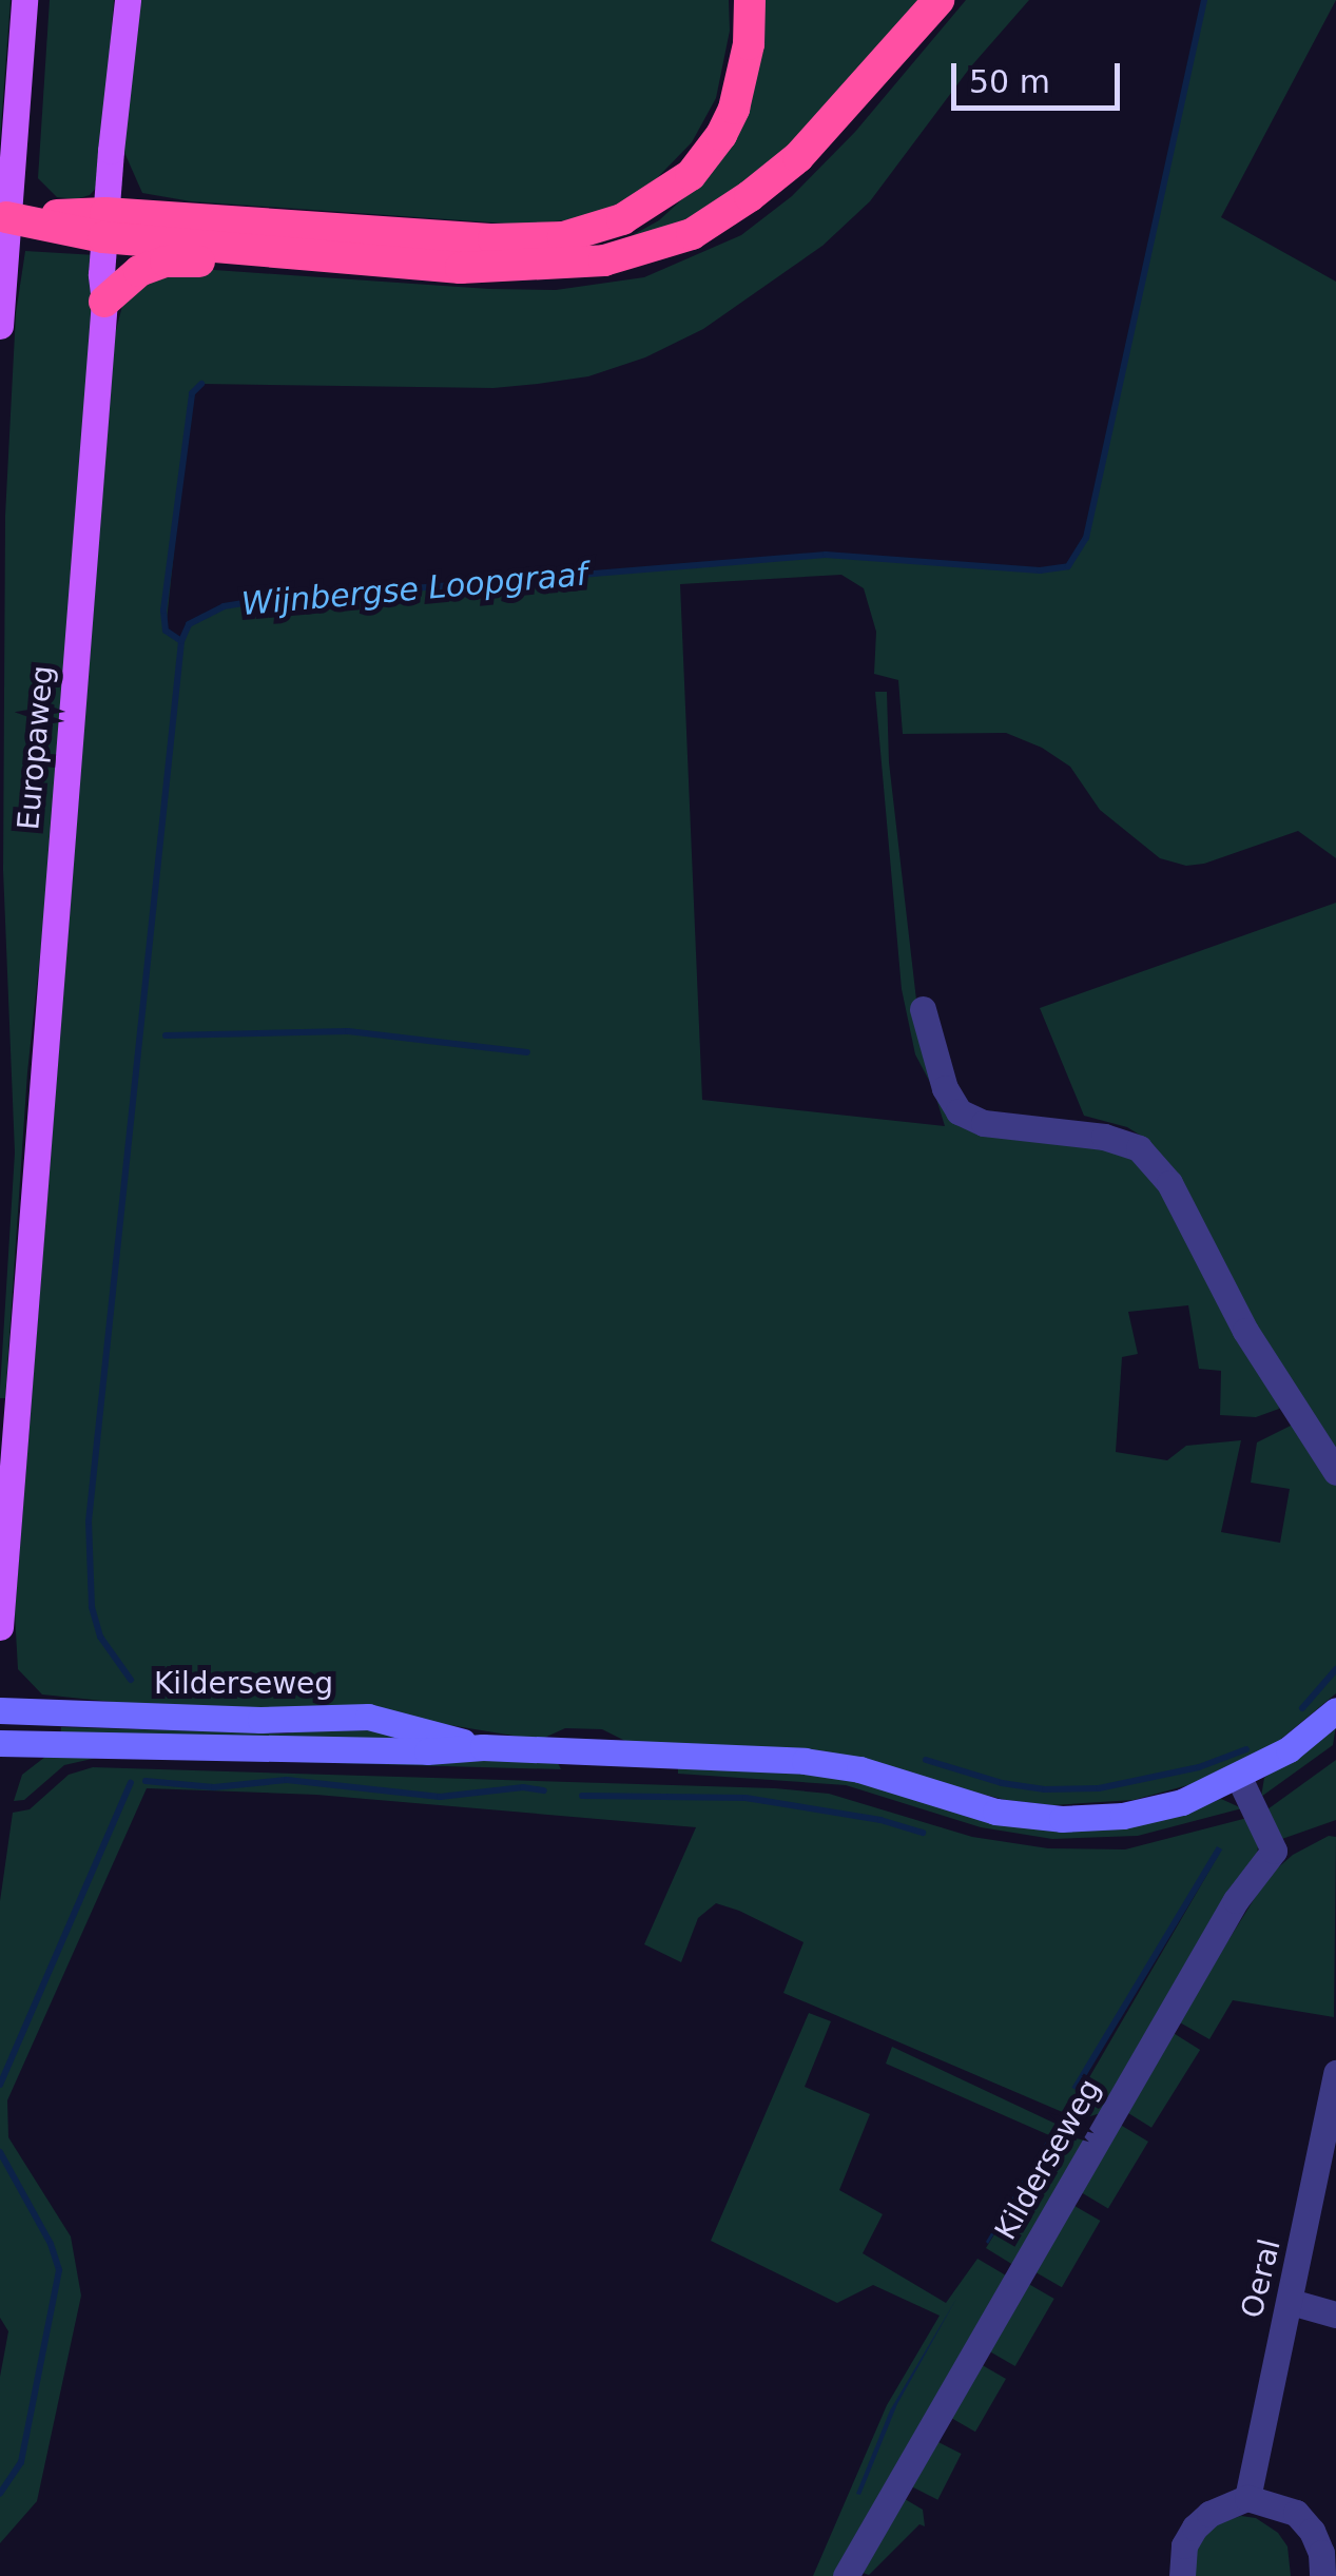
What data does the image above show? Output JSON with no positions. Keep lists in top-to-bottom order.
{
  "streets": {
    "main road": ["Europaweg"],
    "street": ["Kilderseweg", "Oeral"]
  },
  "water": ["Wijnbergse Loopgraaf"],
  "scale_bar": "50 m"
}
